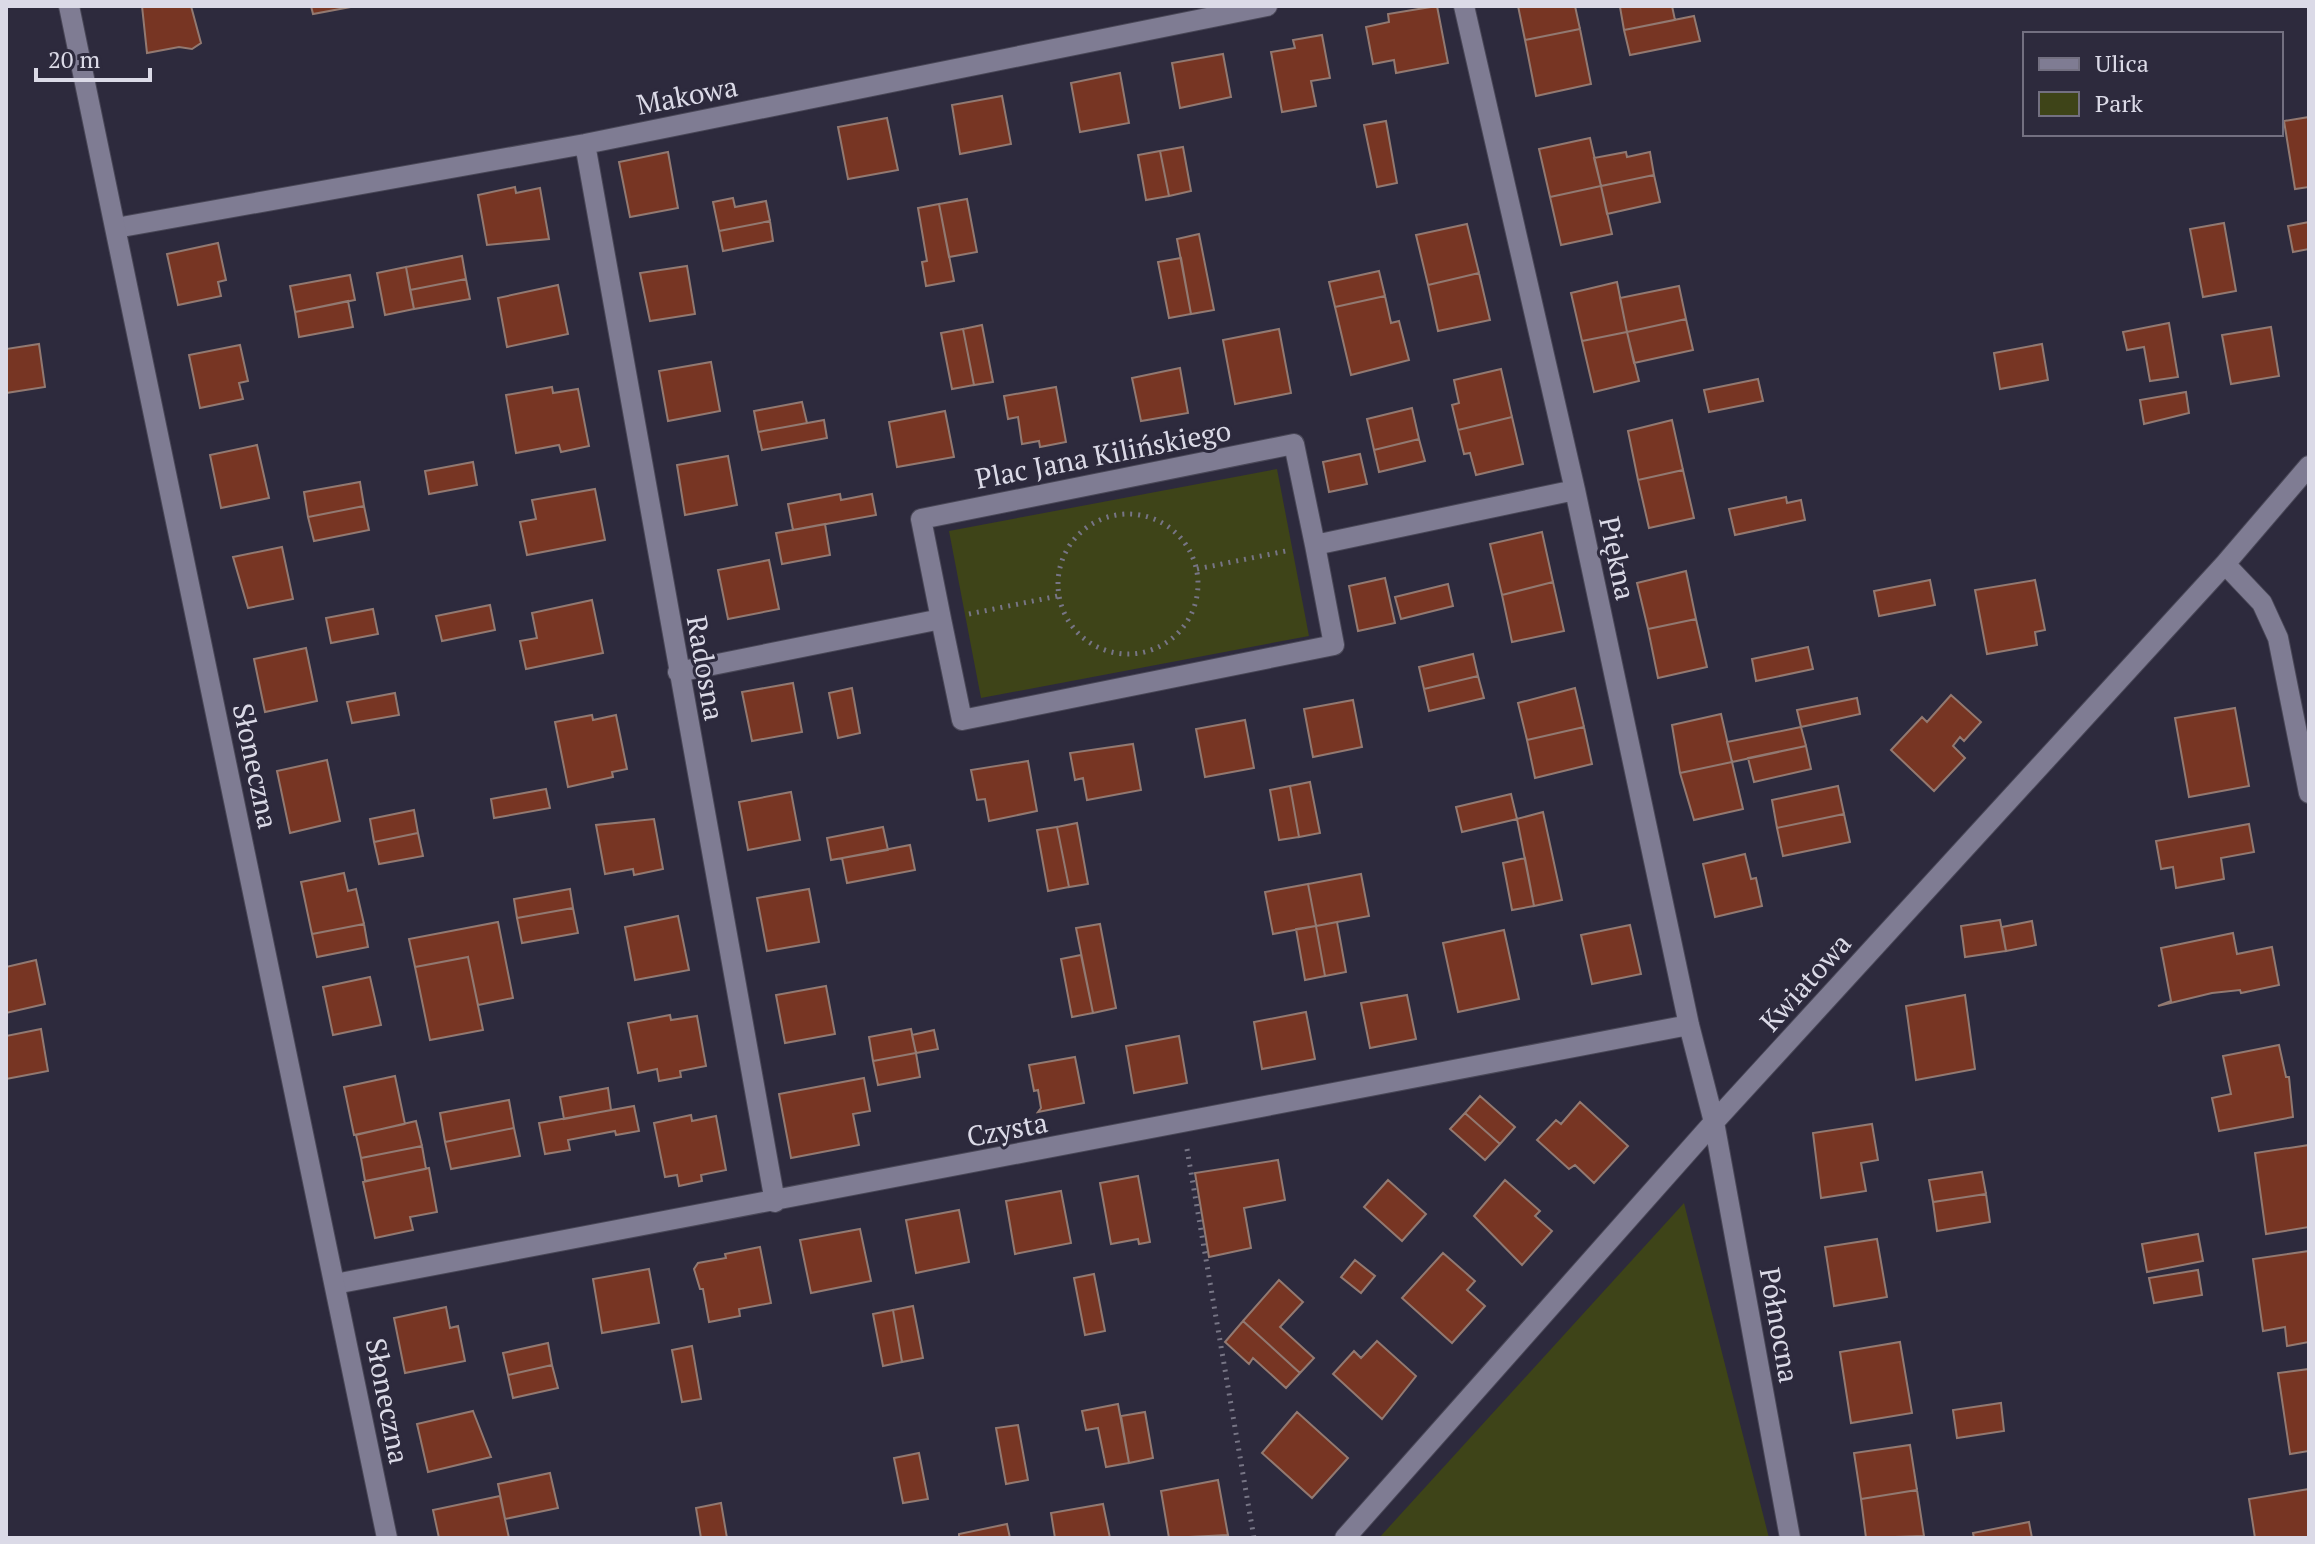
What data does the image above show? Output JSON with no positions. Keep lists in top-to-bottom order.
{
  "streets": {
    "street": [
      "Makowa",
      "Plac Jana Kilińskiego",
      "Piękna",
      "Radosna",
      "Słoneczna",
      "Kwiatowa",
      "Czysta",
      "Północna"
    ]
  },
  "crossings": [
    ["Makowa", "Radosna"],
    ["Makowa", "Słoneczna"],
    ["Piękna", "Kwiatowa"],
    ["Piękna", "Czysta"],
    ["Piękna", "Północna"],
    ["Radosna", "Czysta"],
    ["Słoneczna", "Czysta"],
    ["Kwiatowa", "Północna"]
  ],
  "legend": ["Ulica", "Park"],
  "scale_bar": "20 m"
}
